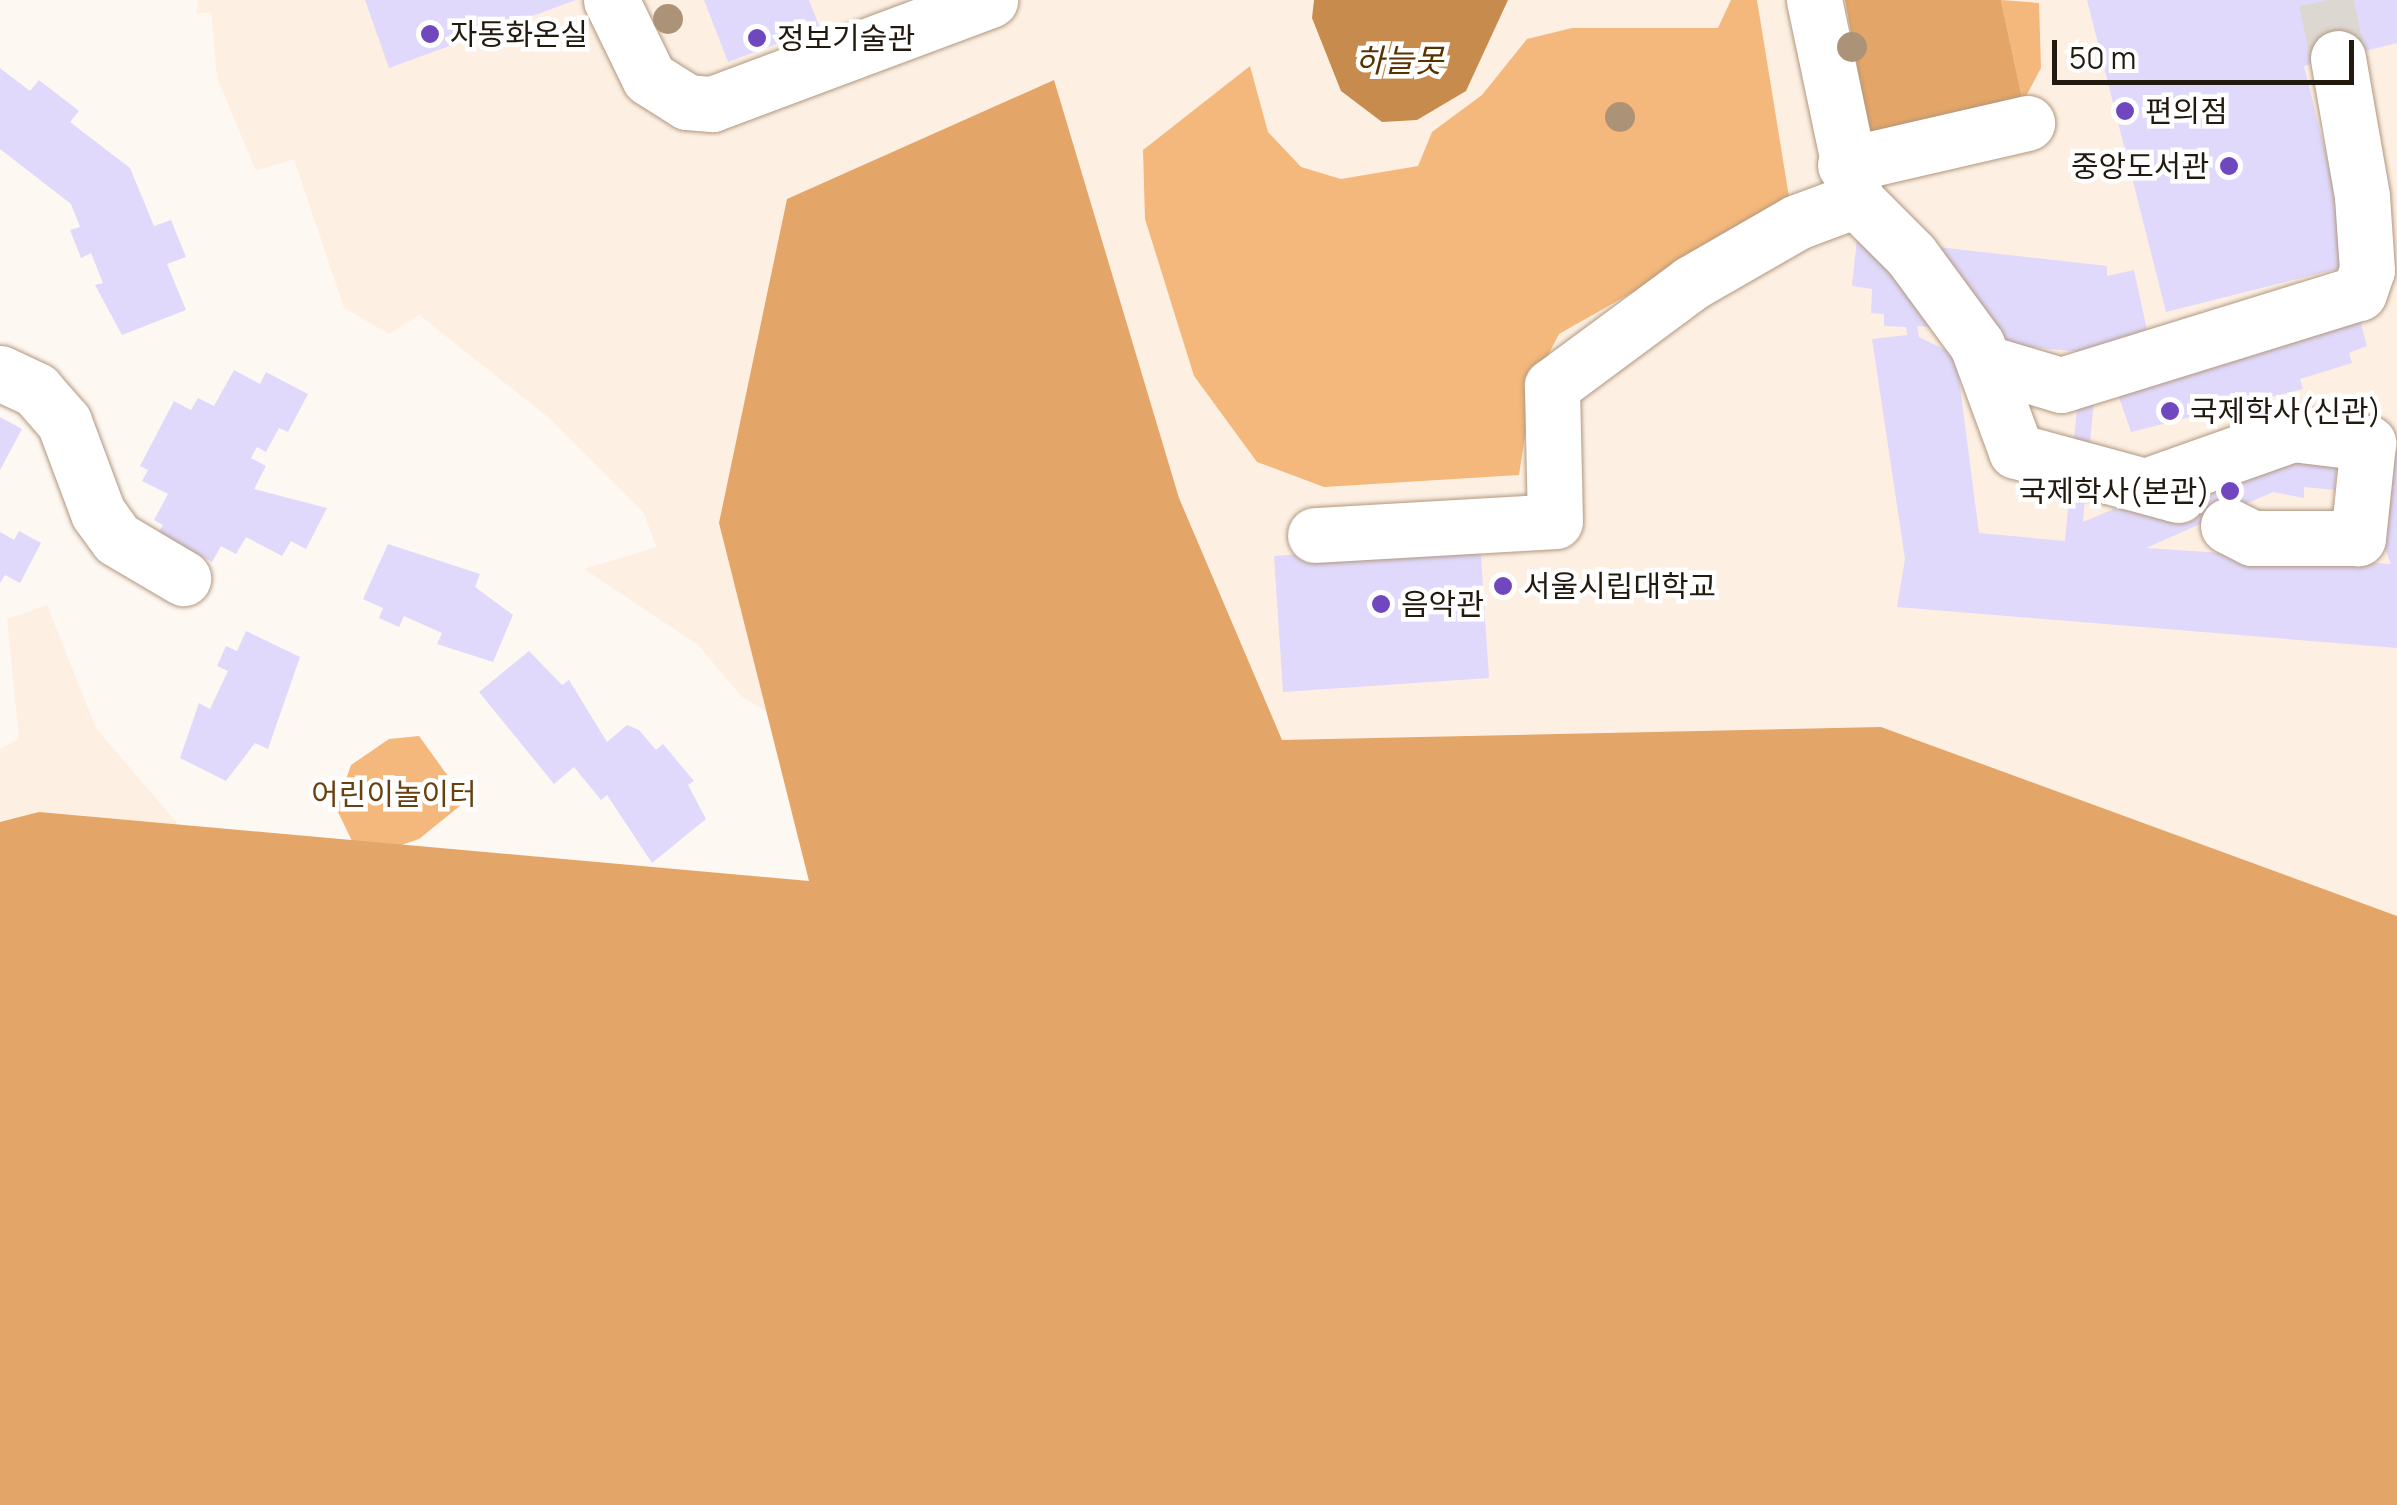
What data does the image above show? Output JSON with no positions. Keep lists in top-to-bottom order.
{
  "water": ["하늘못"],
  "parks": ["어린이놀이터"],
  "places": [
    "자동화온실",
    "정보기술관",
    "편의점",
    "중앙도서관",
    "국제학사(신관)",
    "국제학사(본관)",
    "서울시립대학교",
    "음악관"
  ],
  "scale_bar": "50 m"
}
